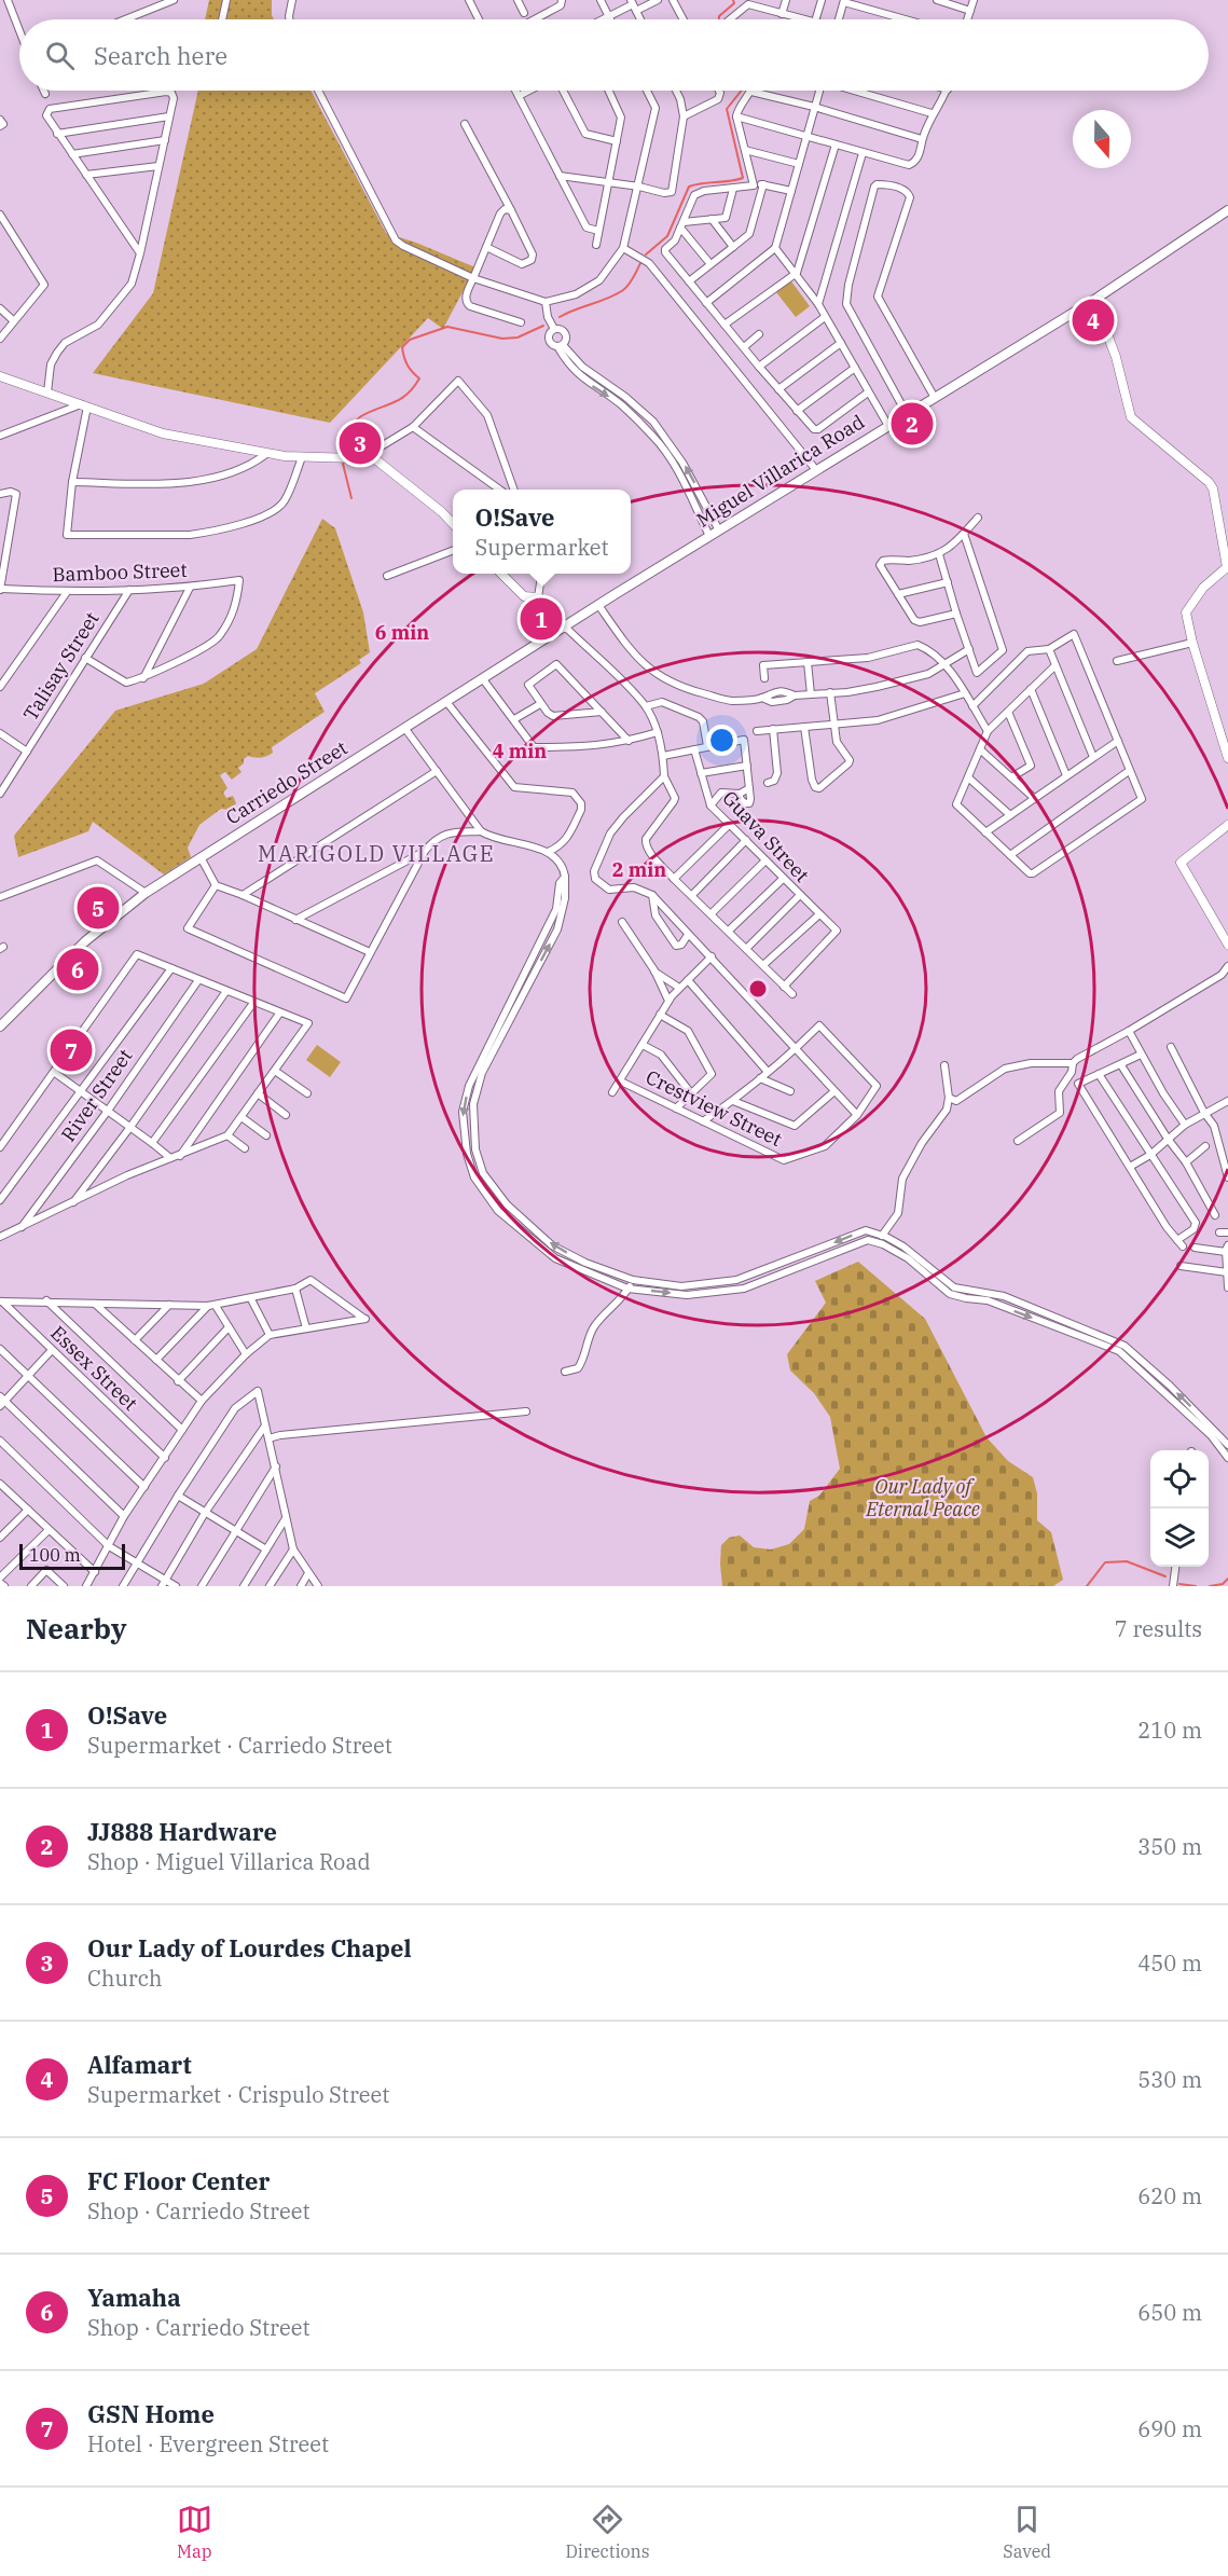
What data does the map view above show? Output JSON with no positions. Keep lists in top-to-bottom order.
{
  "streets": {
    "main road": ["Miguel Villarica Road", "Carriedo Street"],
    "street": [
      "Bamboo Street",
      "Talisay Street",
      "Guava Street",
      "River Street",
      "Crestview Street",
      "Essex Street"
    ]
  },
  "crossings": [
    ["Miguel Villarica Road", "Carriedo Street"],
    ["Bamboo Street", "Talisay Street"]
  ],
  "districts": ["MARIGOLD VILLAGE"],
  "parks": ["Our Lady of Eternal Peace"],
  "scale_bar": "100 m",
  "north": "bottom",
  "page": {
    "search": "Search here",
    "pins": [
      "4",
      "2",
      "3",
      "1",
      "5",
      "6",
      "7"
    ],
    "popup": ["O!Save", "Supermarket"],
    "scale": "100 m",
    "heading": ["Nearby", "7 results"],
    "list": [
      {
        "mark": "1",
        "name": "O!Save",
        "note": "Supermarket · Carriedo Street",
        "value": "210 m"
      },
      {
        "mark": "2",
        "name": "JJ888 Hardware",
        "note": "Shop · Miguel Villarica Road",
        "value": "350 m"
      },
      {
        "mark": "3",
        "name": "Our Lady of Lourdes Chapel",
        "note": "Church",
        "value": "450 m"
      },
      {
        "mark": "4",
        "name": "Alfamart",
        "note": "Supermarket · Crispulo Street",
        "value": "530 m"
      },
      {
        "mark": "5",
        "name": "FC Floor Center",
        "note": "Shop · Carriedo Street",
        "value": "620 m"
      },
      {
        "mark": "6",
        "name": "Yamaha",
        "note": "Shop · Carriedo Street",
        "value": "650 m"
      },
      {
        "mark": "7",
        "name": "GSN Home",
        "note": "Hotel · Evergreen Street",
        "value": "690 m"
      }
    ],
    "nav": ["Map", "Directions", "Saved"]
  },
  "rings": ["6 min", "4 min", "2 min"]
}
